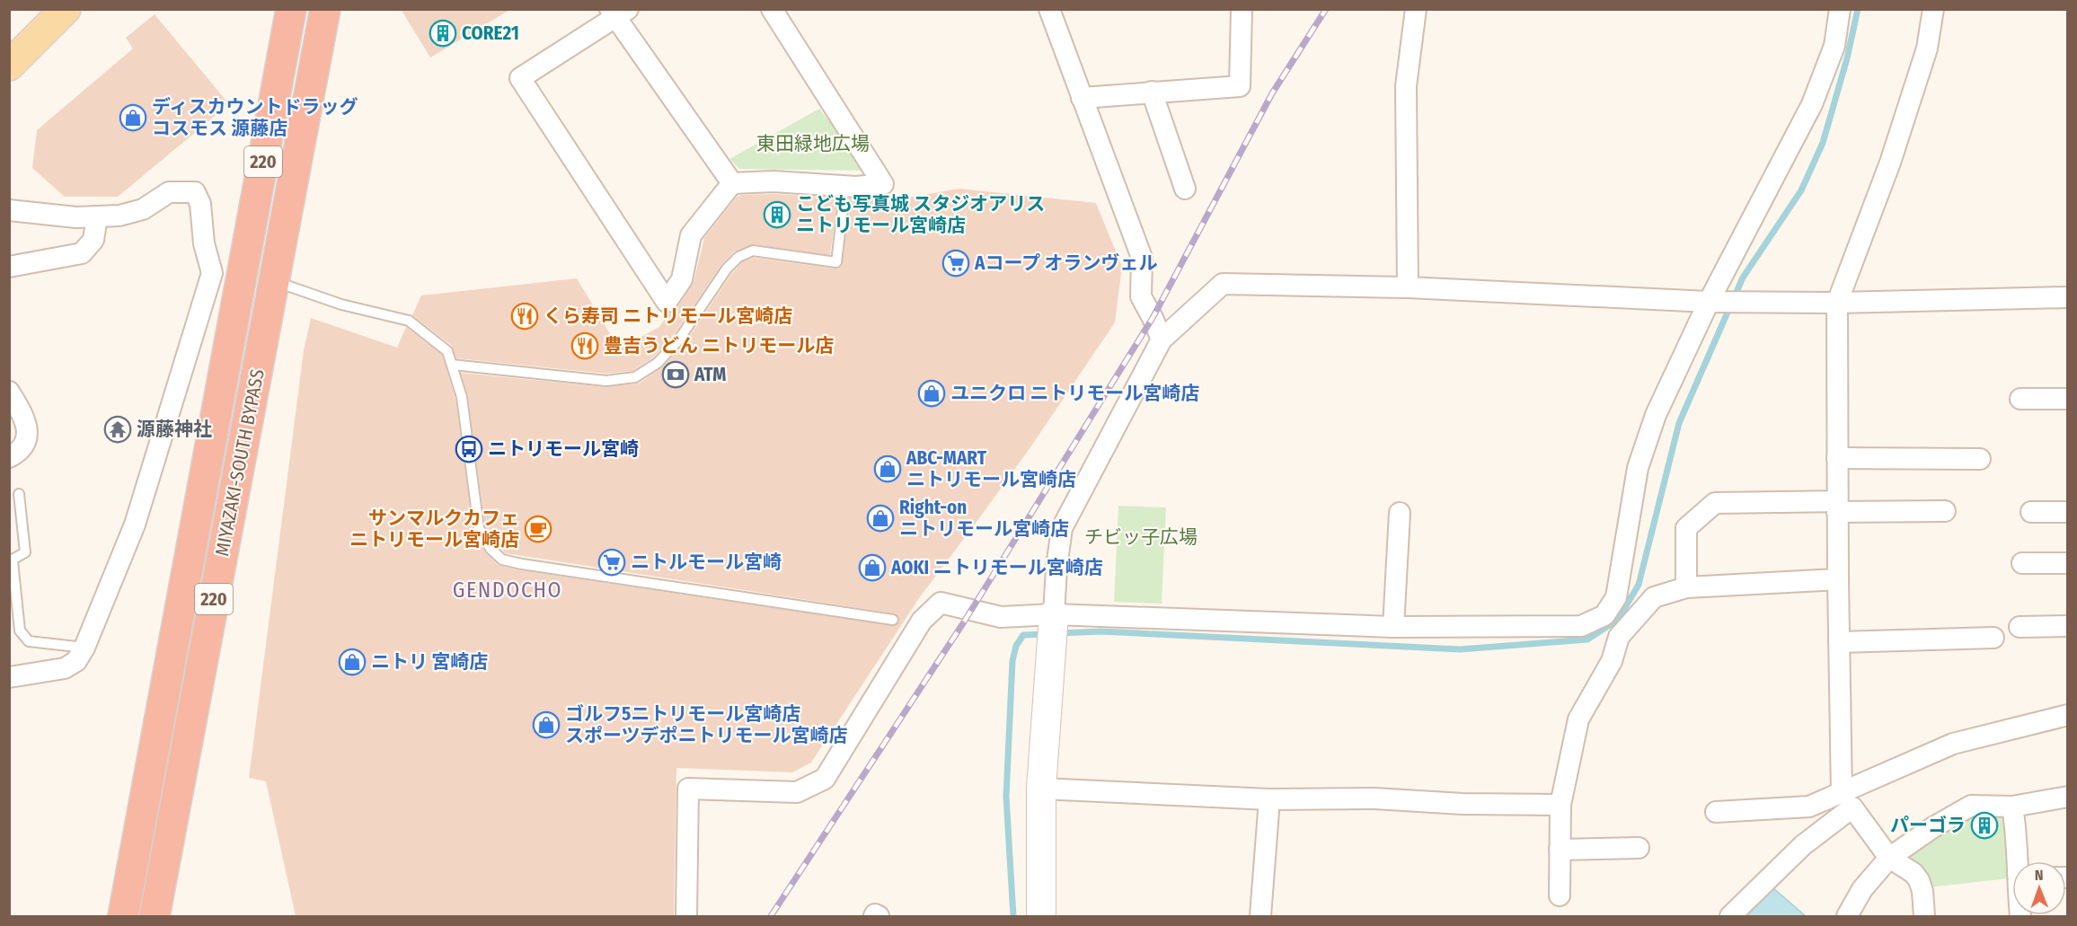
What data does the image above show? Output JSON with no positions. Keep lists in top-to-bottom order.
{
  "streets": {
    "highway": ["220", "MIYAZAKI-SOUTH BYPASS"]
  },
  "districts": ["GENDOCHO"],
  "parks": ["東田緑地広場", "チビッ子広場"],
  "places": {
    "building": ["CORE21", "こども写真城 スタジオアリス ニトリモール宮崎店", "パーゴラ"],
    "shop": [
      "ディスカウントドラッグ コスモス 源藤店",
      "ユニクロ ニトリモール宮崎店",
      "ABC-MART ニトリモール宮崎店",
      "Right-on ニトリモール宮崎店",
      "AOKI ニトリモール宮崎店",
      "ニトリ 宮崎店",
      "ゴルフ5ニトリモール宮崎店 スポーツデポニトリモール宮崎店"
    ],
    "supermarket": ["Aコープ オランヴェル", "ニトルモール宮崎"],
    "restaurant": ["くら寿司 ニトリモール宮崎店", "豊吉うどん ニトリモール店"],
    "bank": ["ATM"],
    "temple": ["源藤神社"],
    "bus stop": ["ニトリモール宮崎"],
    "cafe": ["サンマルクカフェ ニトリモール宮崎店"]
  },
  "north": "top"
}
